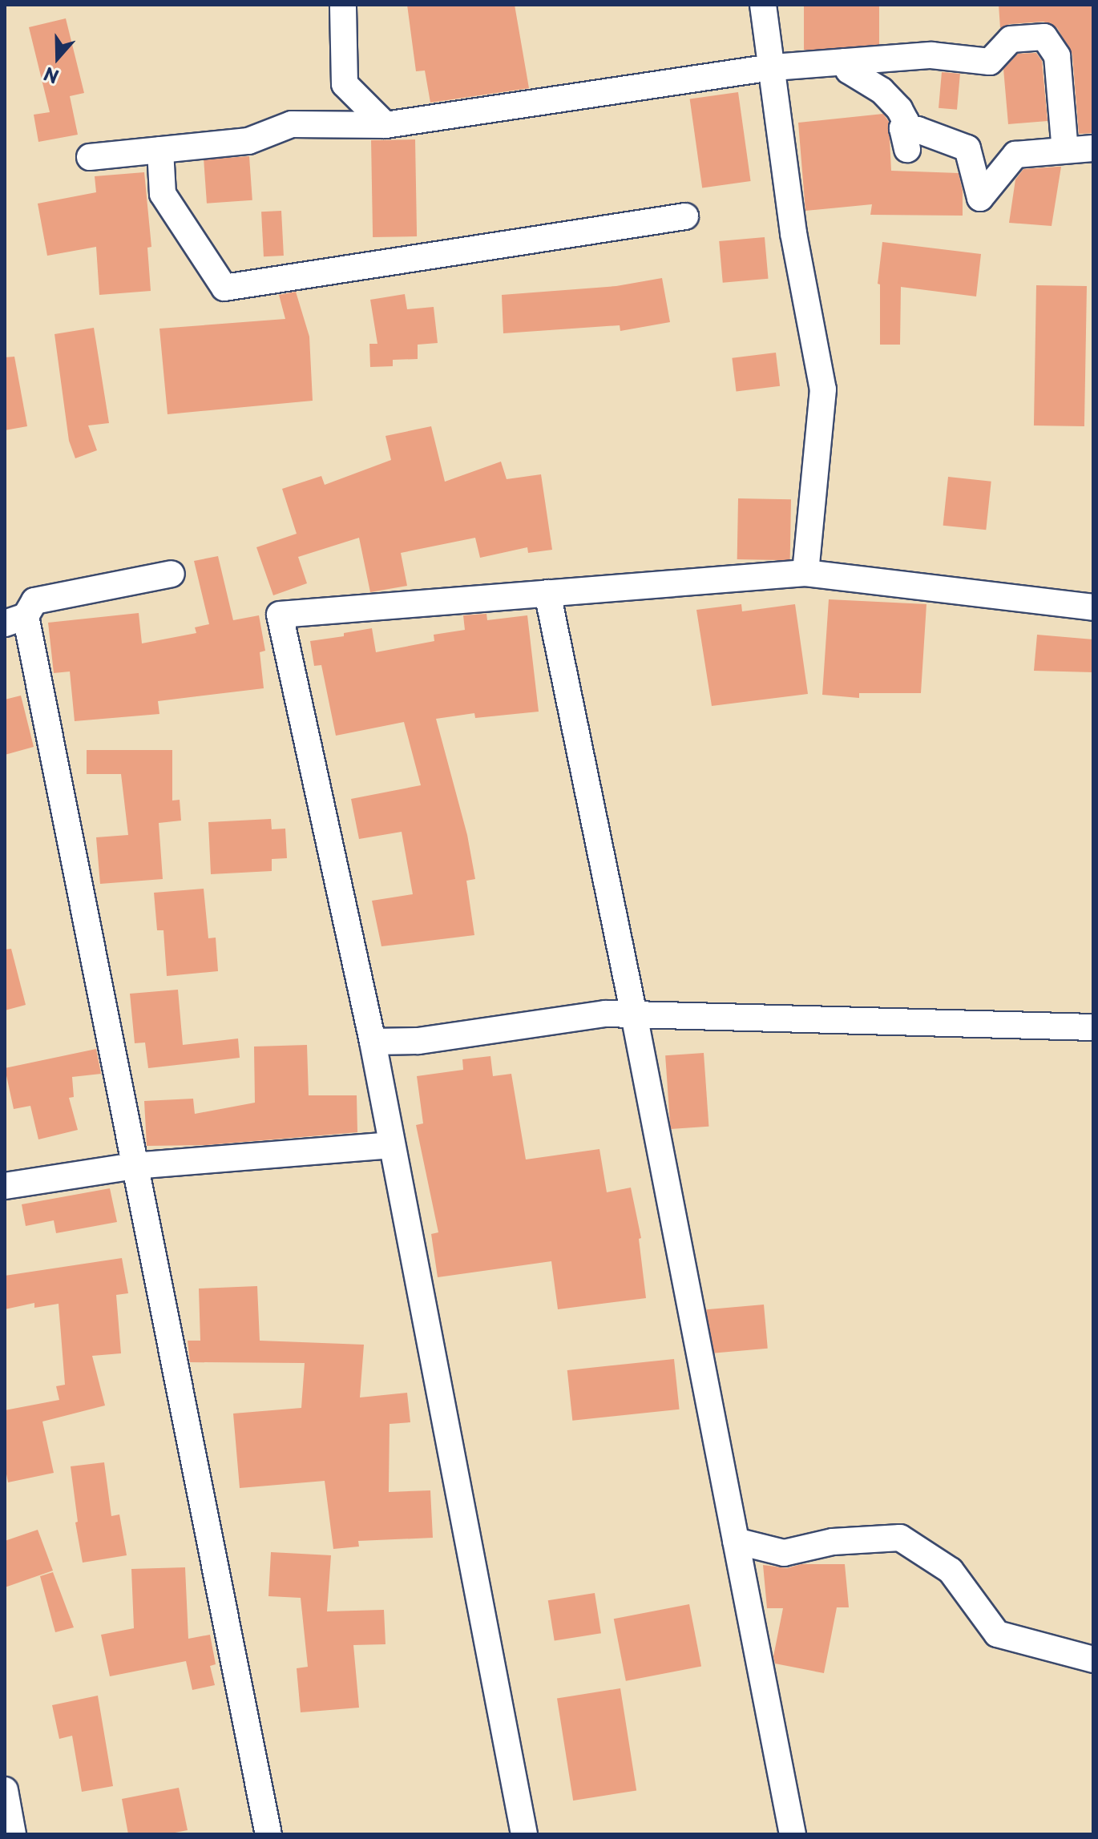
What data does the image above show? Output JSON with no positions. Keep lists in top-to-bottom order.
{
  "north": "bottom"
}
